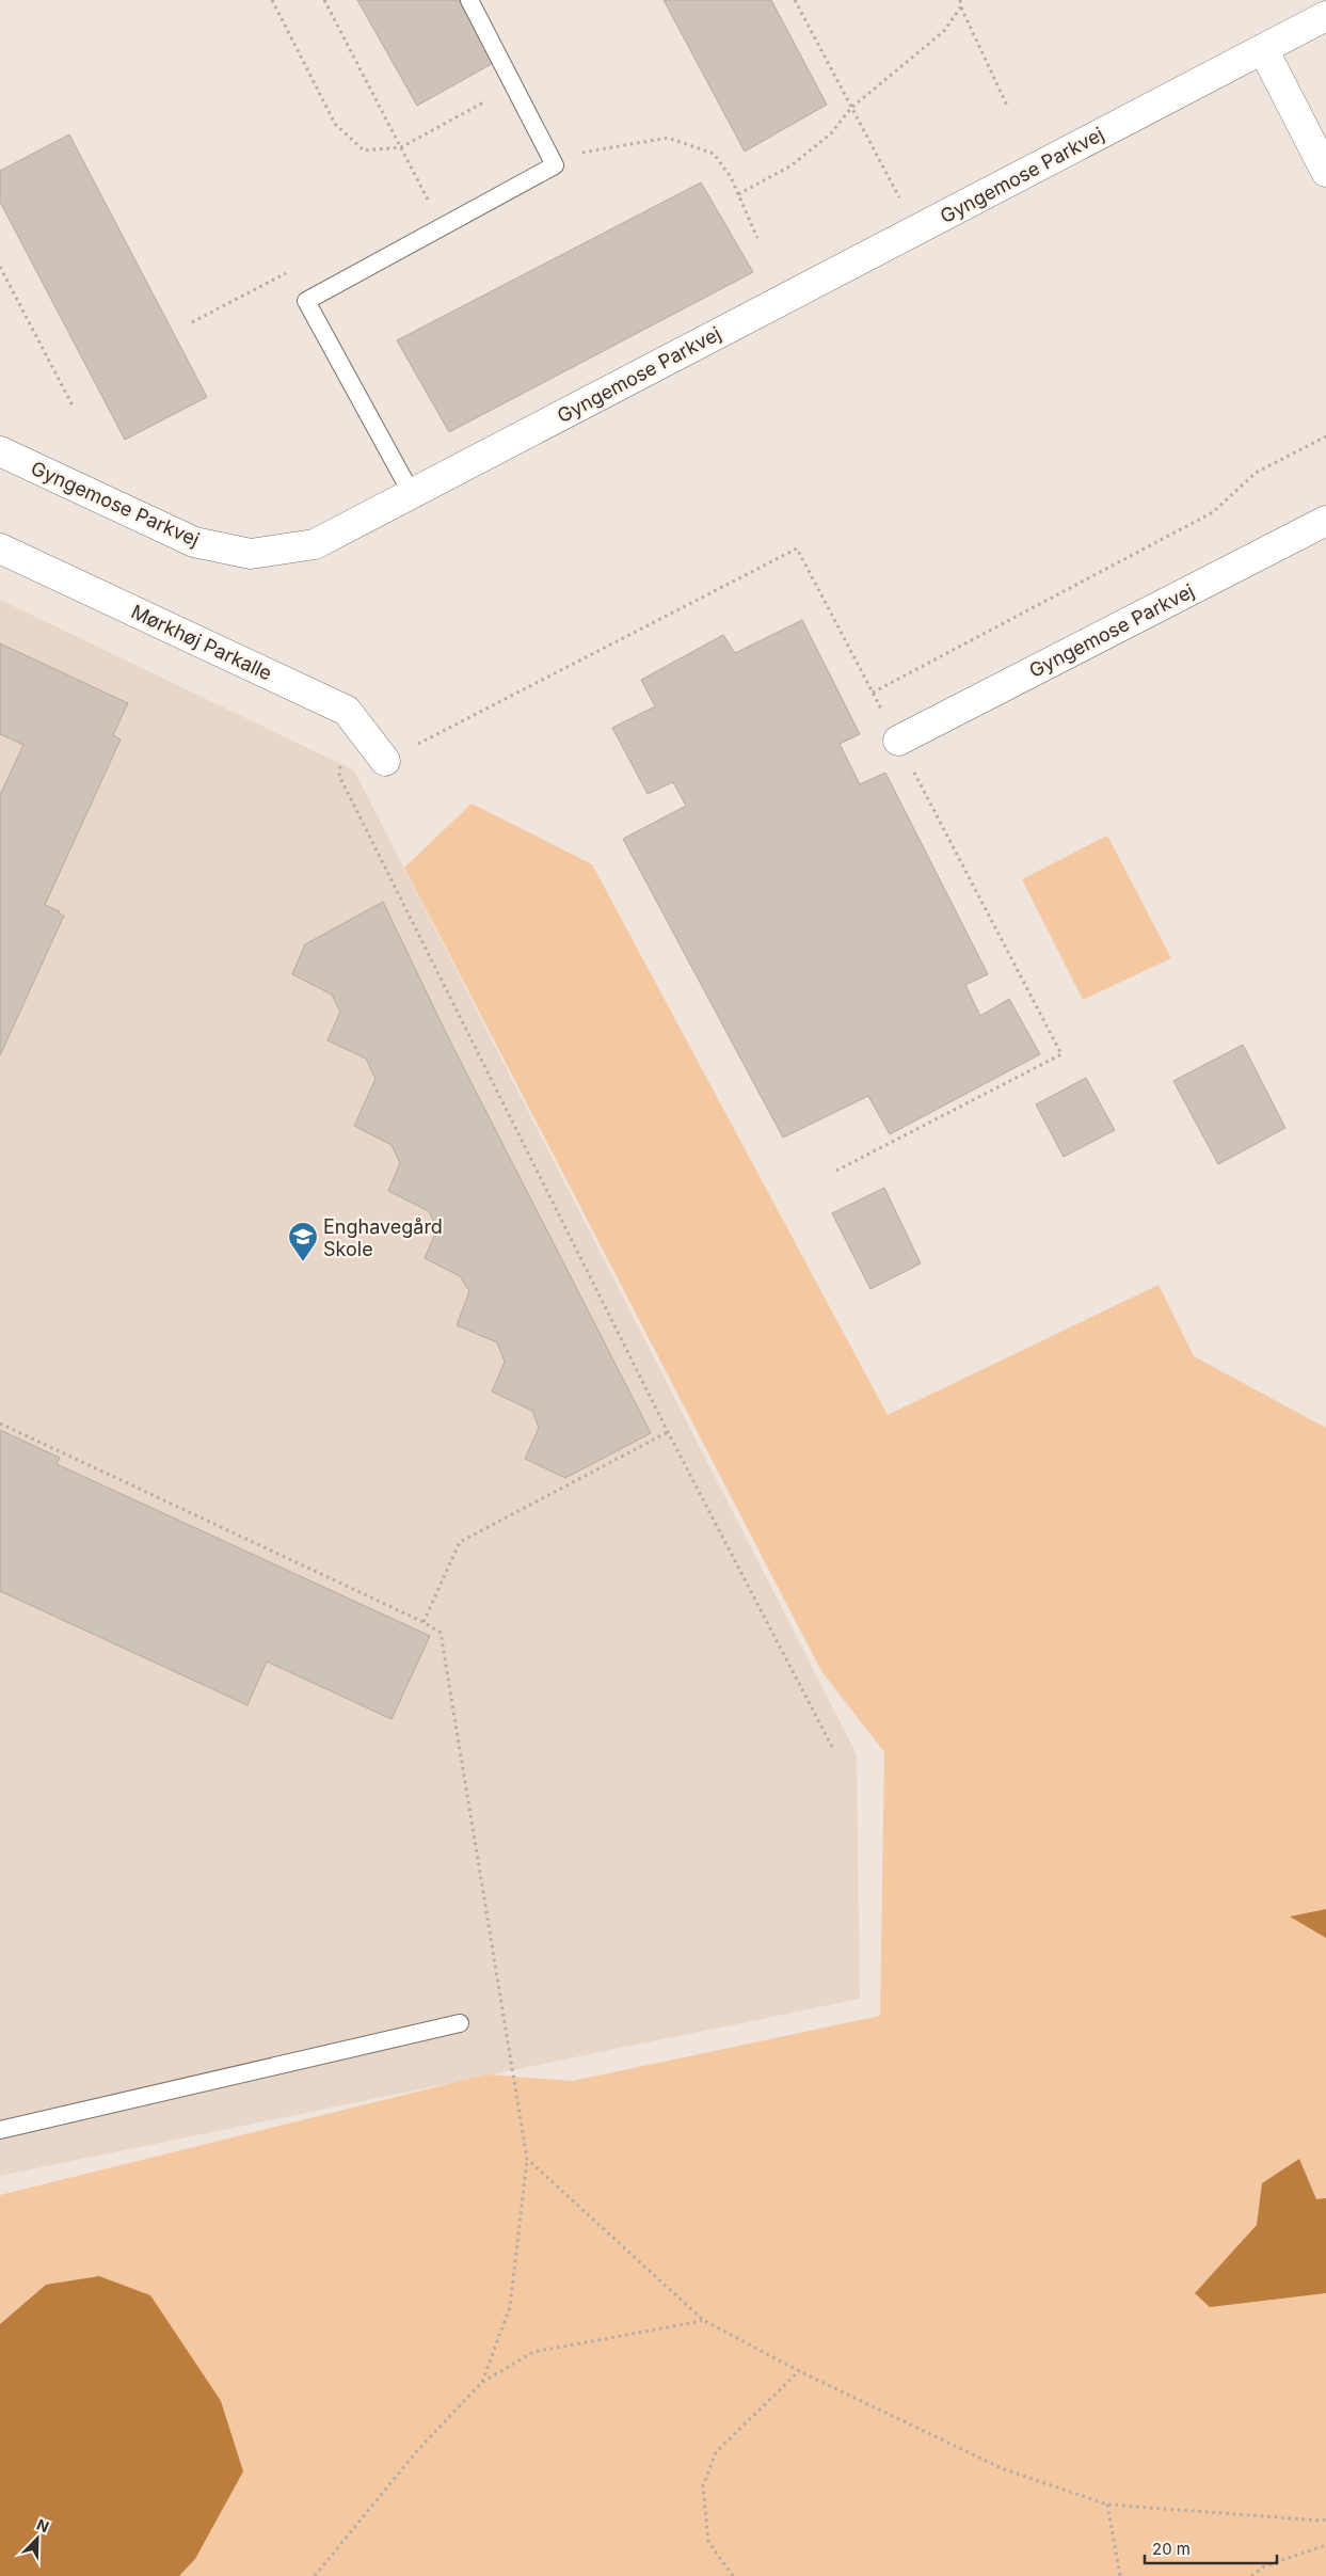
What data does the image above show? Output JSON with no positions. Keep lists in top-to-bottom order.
{
  "streets": {
    "street": ["Gyngemose Parkvej", "Mørkhøj Parkalle"]
  },
  "places": {
    "school or university": ["Enghavegård Skole"]
  },
  "scale_bar": "20 m",
  "north": "top right"
}
